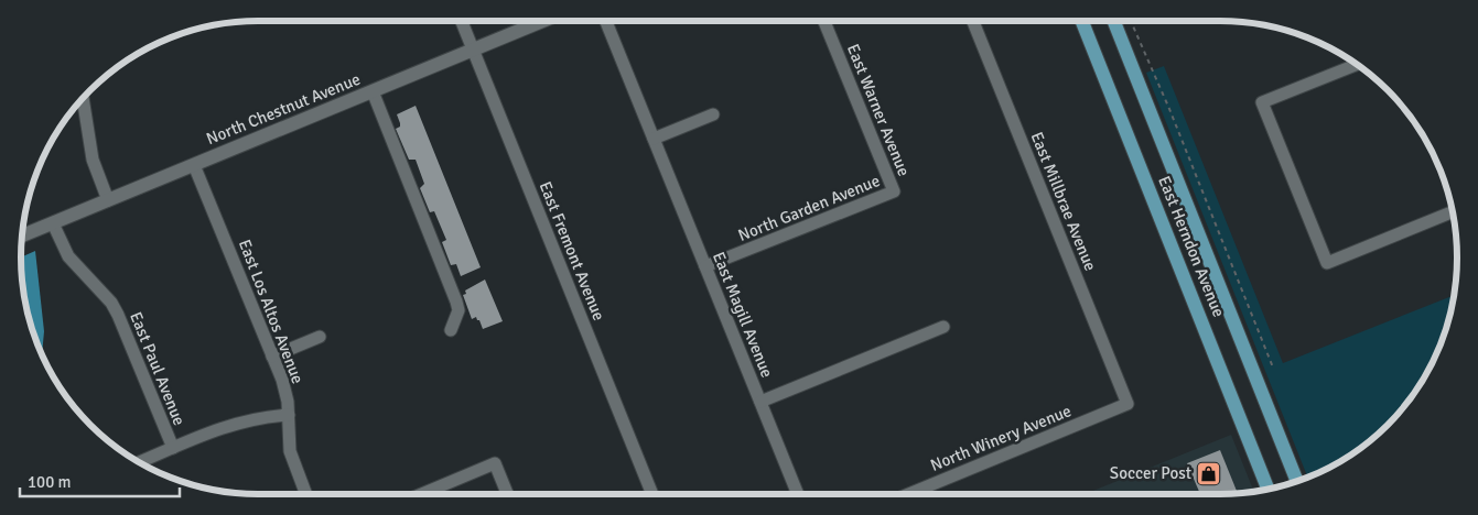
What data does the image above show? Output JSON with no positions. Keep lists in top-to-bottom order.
{
  "streets": {
    "main road": ["East Herndon Avenue"],
    "street": [
      "North Chestnut Avenue",
      "East Warner Avenue",
      "East Millbrae Avenue",
      "North Garden Avenue",
      "East Fremont Avenue",
      "East Los Altos Avenue",
      "East Magill Avenue",
      "East Paul Avenue",
      "North Winery Avenue"
    ]
  },
  "crossings": [
    ["North Chestnut Avenue", "East Fremont Avenue"],
    ["North Chestnut Avenue", "East Los Altos Avenue"],
    ["North Chestnut Avenue", "East Paul Avenue"],
    ["East Warner Avenue", "North Garden Avenue"],
    ["East Millbrae Avenue", "North Winery Avenue"],
    ["North Garden Avenue", "East Magill Avenue"]
  ],
  "places": {
    "shop": ["Soccer Post"]
  },
  "scale_bar": "100 m"
}
